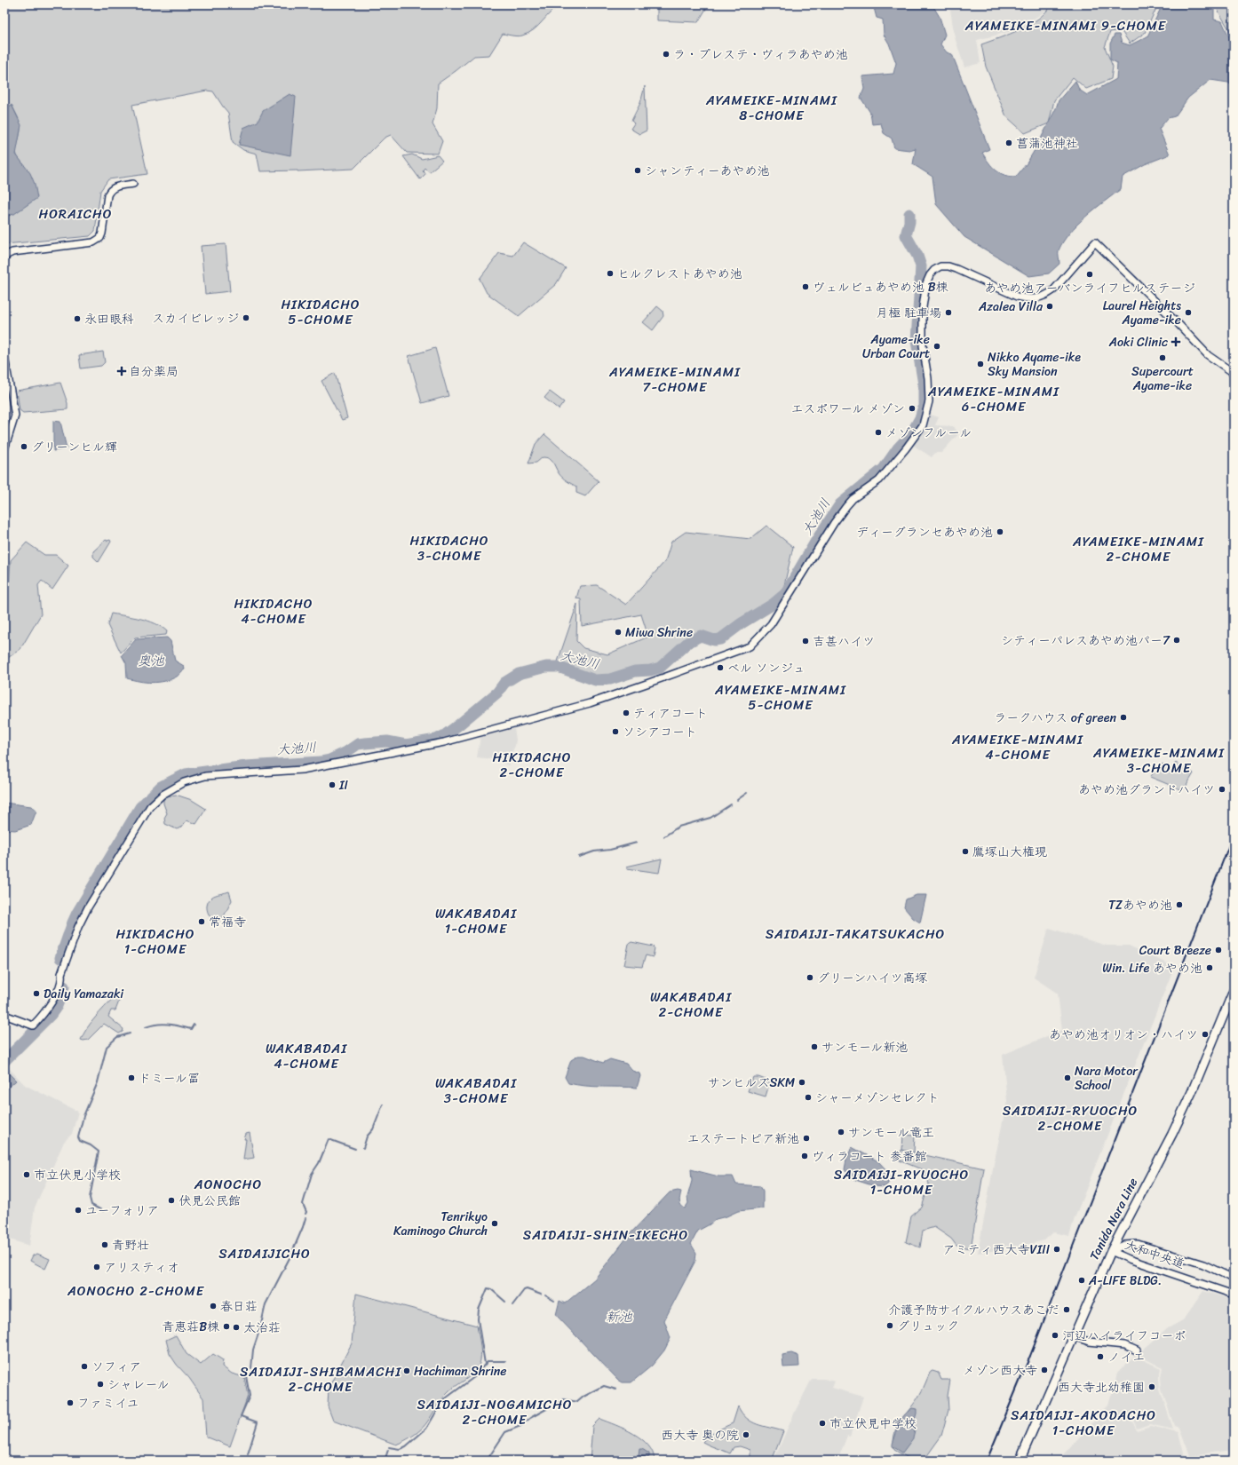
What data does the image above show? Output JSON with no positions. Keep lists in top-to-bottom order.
{
  "streets": {
    "main road": ["Tanida Nara Line"],
    "street": ["大和中央道"]
  },
  "crossings": [
    ["Tanida Nara Line", "大和中央道"]
  ],
  "districts": [
    "AYAMEIKE-MINAMI 9-CHOME",
    "AYAMEIKE-MINAMI 8-CHOME",
    "HORAICHO",
    "HIKIDACHO 5-CHOME",
    "AYAMEIKE-MINAMI 7-CHOME",
    "AYAMEIKE-MINAMI 6-CHOME",
    "HIKIDACHO 3-CHOME",
    "AYAMEIKE-MINAMI 2-CHOME",
    "HIKIDACHO 4-CHOME",
    "AYAMEIKE-MINAMI 5-CHOME",
    "AYAMEIKE-MINAMI 4-CHOME",
    "AYAMEIKE-MINAMI 3-CHOME",
    "HIKIDACHO 2-CHOME",
    "WAKABADAI 1-CHOME",
    "HIKIDACHO 1-CHOME",
    "SAIDAIJI-TAKATSUKACHO",
    "WAKABADAI 2-CHOME",
    "WAKABADAI 4-CHOME",
    "WAKABADAI 3-CHOME",
    "SAIDAIJI-RYUOCHO 2-CHOME",
    "SAIDAIJI-RYUOCHO 1-CHOME",
    "AONOCHO",
    "SAIDAIJI-SHIN-IKECHO",
    "SAIDAIJICHO",
    "AONOCHO 2-CHOME",
    "SAIDAIJI-SHIBAMACHI 2-CHOME",
    "SAIDAIJI-NOGAMICHO 2-CHOME",
    "SAIDAIJI-AKODACHO 1-CHOME"
  ],
  "water": ["大池川", "奥池", "新池"],
  "places": {
    "other": [
      "ラ・プレステ・ヴィラあやめ池",
      "菖蒲池神社",
      "シャンティーあやめ池",
      "ヒルクレストあやめ池",
      "あやめ池アーバンライフヒルステージ",
      "ヴェルビュあやめ池 B棟",
      "Azalea Villa",
      "月極 駐車場",
      "Laurel Heights Ayame-ike",
      "スカイビレッジ",
      "永田眼科",
      "Ayame-ike Urban Court",
      "Supercourt Ayame-ike",
      "Nikko Ayame-ike Sky Mansion",
      "エスポワール メゾン",
      "メゾンフルール",
      "グリーンヒル輝",
      "ディーグランセあやめ池",
      "Miwa Shrine",
      "シティーパレスあやめ池パー7",
      "吉甚ハイツ",
      "ベル ソンジュ",
      "ティアコート",
      "ラークハウス of green",
      "ソシアコート",
      "II",
      "あやめ池グランドハイツ",
      "鷹塚山大権現",
      "TZあやめ池",
      "常福寺",
      "Court Breeze",
      "Win. Life あやめ池",
      "グリーンハイツ高塚",
      "Daily Yamazaki",
      "あやめ池オリオン・ハイツ",
      "サンモール新池",
      "ドミール冨",
      "Nara Motor School",
      "サンヒルズSKM",
      "シャーメゾンセレクト",
      "サンモール竜王",
      "エステートピア新池",
      "ヴィラコート 参番館",
      "市立伏見小学校",
      "伏見公民館",
      "ユーフォリア",
      "Tenrikyo Kaminogo Church",
      "青野壮",
      "アミティ西大寺VIII",
      "アリスティオ",
      "A-LIFE BLDG.",
      "春日荘",
      "介護予防サイクルハウスあこだ",
      "グリュック",
      "青恵荘B棟",
      "太治荘",
      "河辺ハイライフコーポ",
      "ノイエ",
      "ソフィア",
      "メゾン西大寺",
      "Hachiman Shrine",
      "シャレール",
      "西大寺北幼稚園",
      "ファミイユ",
      "市立伏見中学校",
      "西大寺 奥の院"
    ],
    "health": ["Aoki Clinic", "自分薬局"]
  }
}
